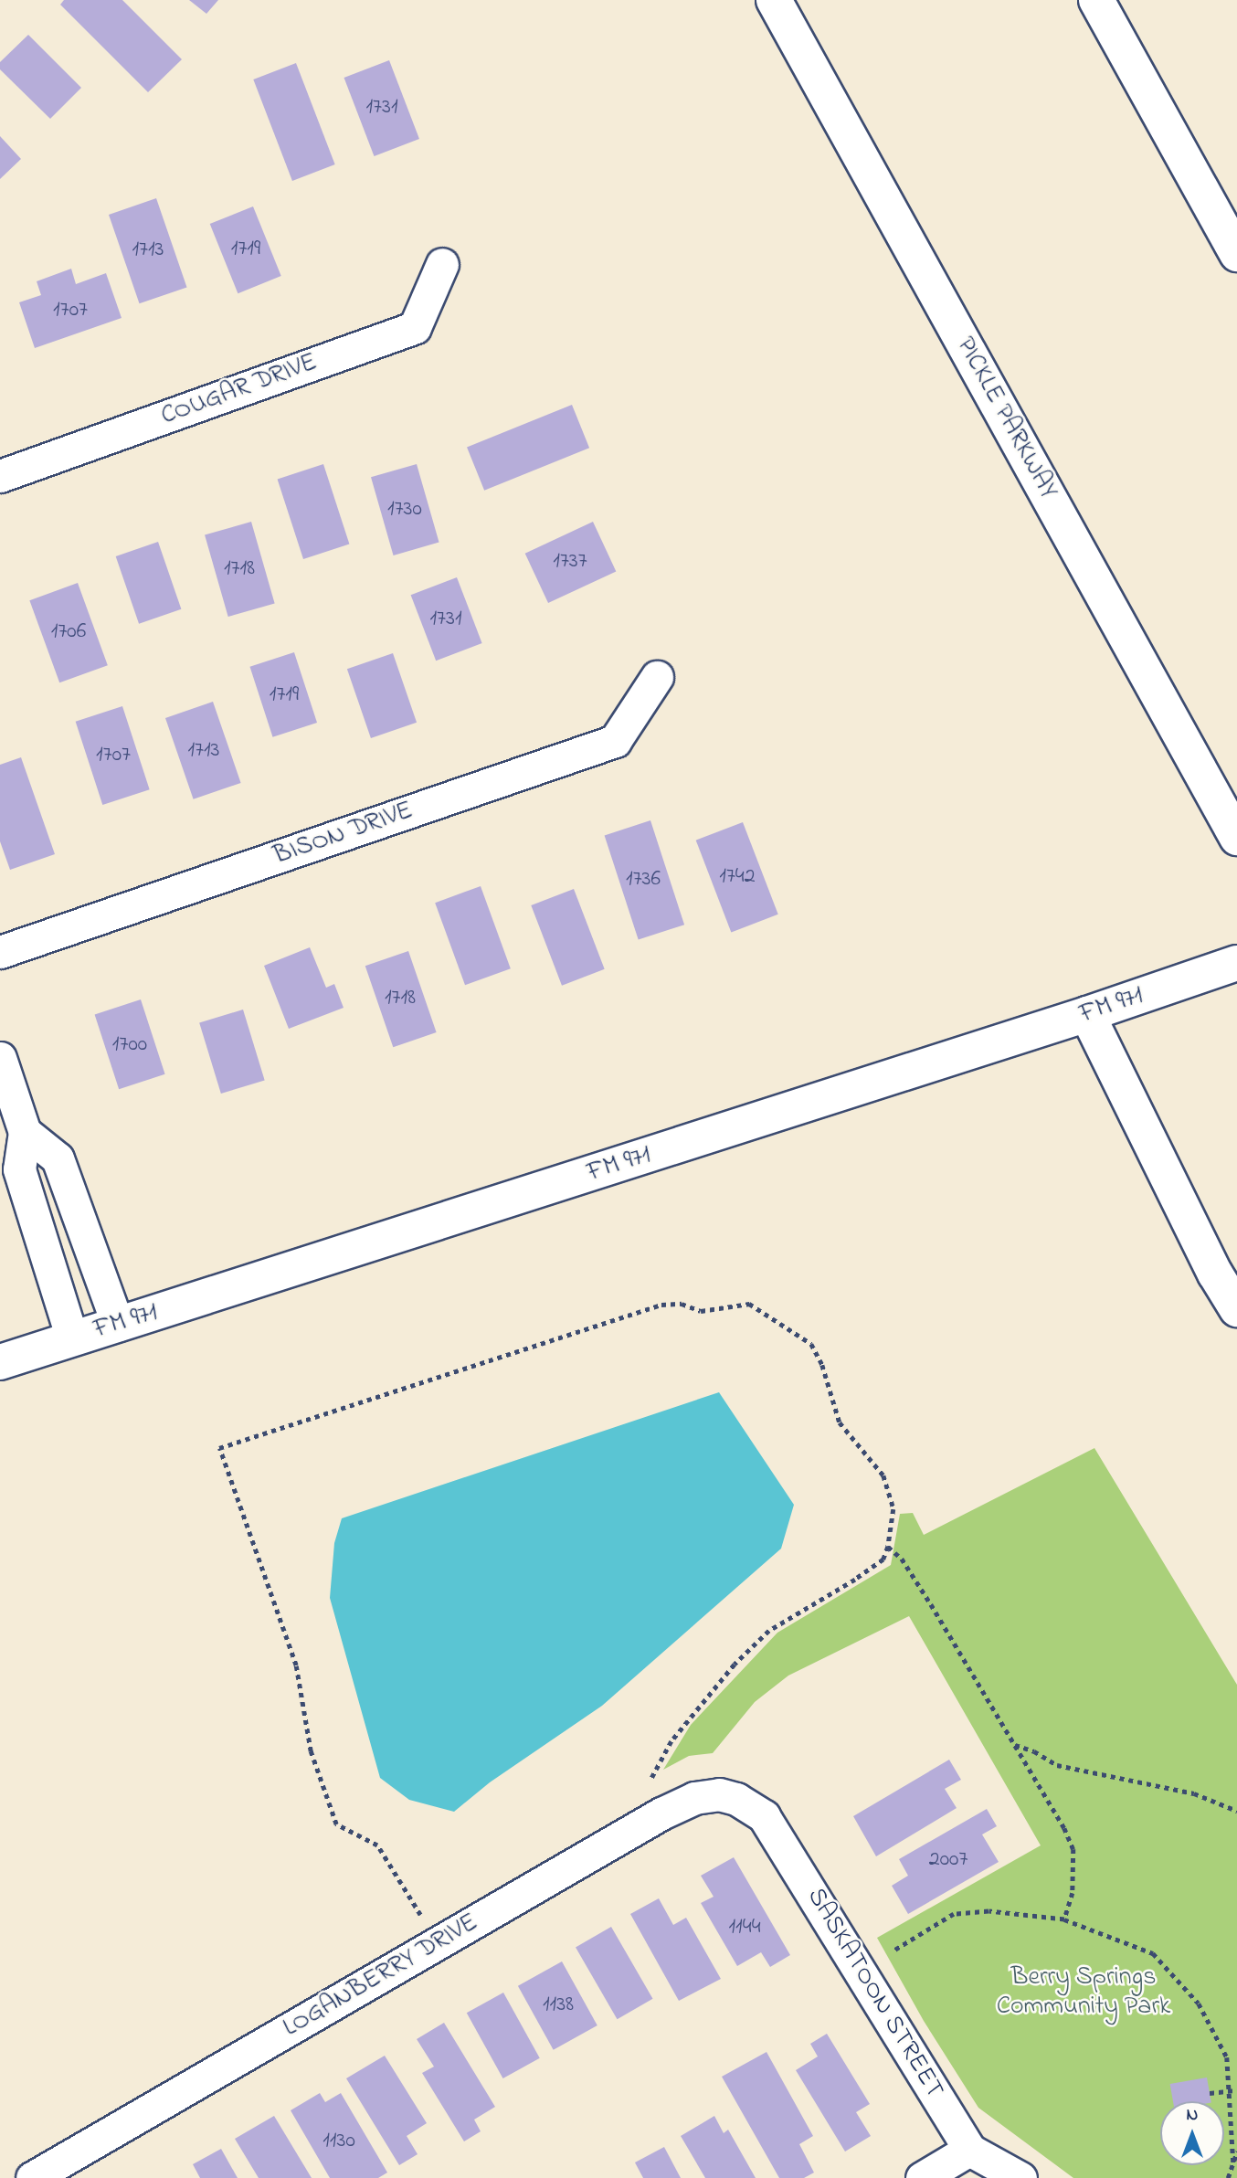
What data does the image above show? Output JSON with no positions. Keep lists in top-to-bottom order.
{
  "streets": {
    "main road": ["PICKLE PARKWAY", "FM 971"],
    "street": [
      "COUGAR DRIVE",
      "BISON DRIVE",
      "LOGANBERRY DRIVE",
      "SASKATOON STREET"
    ]
  },
  "crossings": [
    ["LOGANBERRY DRIVE", "SASKATOON STREET"]
  ],
  "parks": ["Berry Springs Community Park"],
  "house_numbers": [
    "1731",
    "1719",
    "1713",
    "1707",
    "1730",
    "1737",
    "1718",
    "1731",
    "1706",
    "1719",
    "1713",
    "1707",
    "1742",
    "1736",
    "1718",
    "1700",
    "2007",
    "1144",
    "1138",
    "1130"
  ],
  "north": "top"
}
